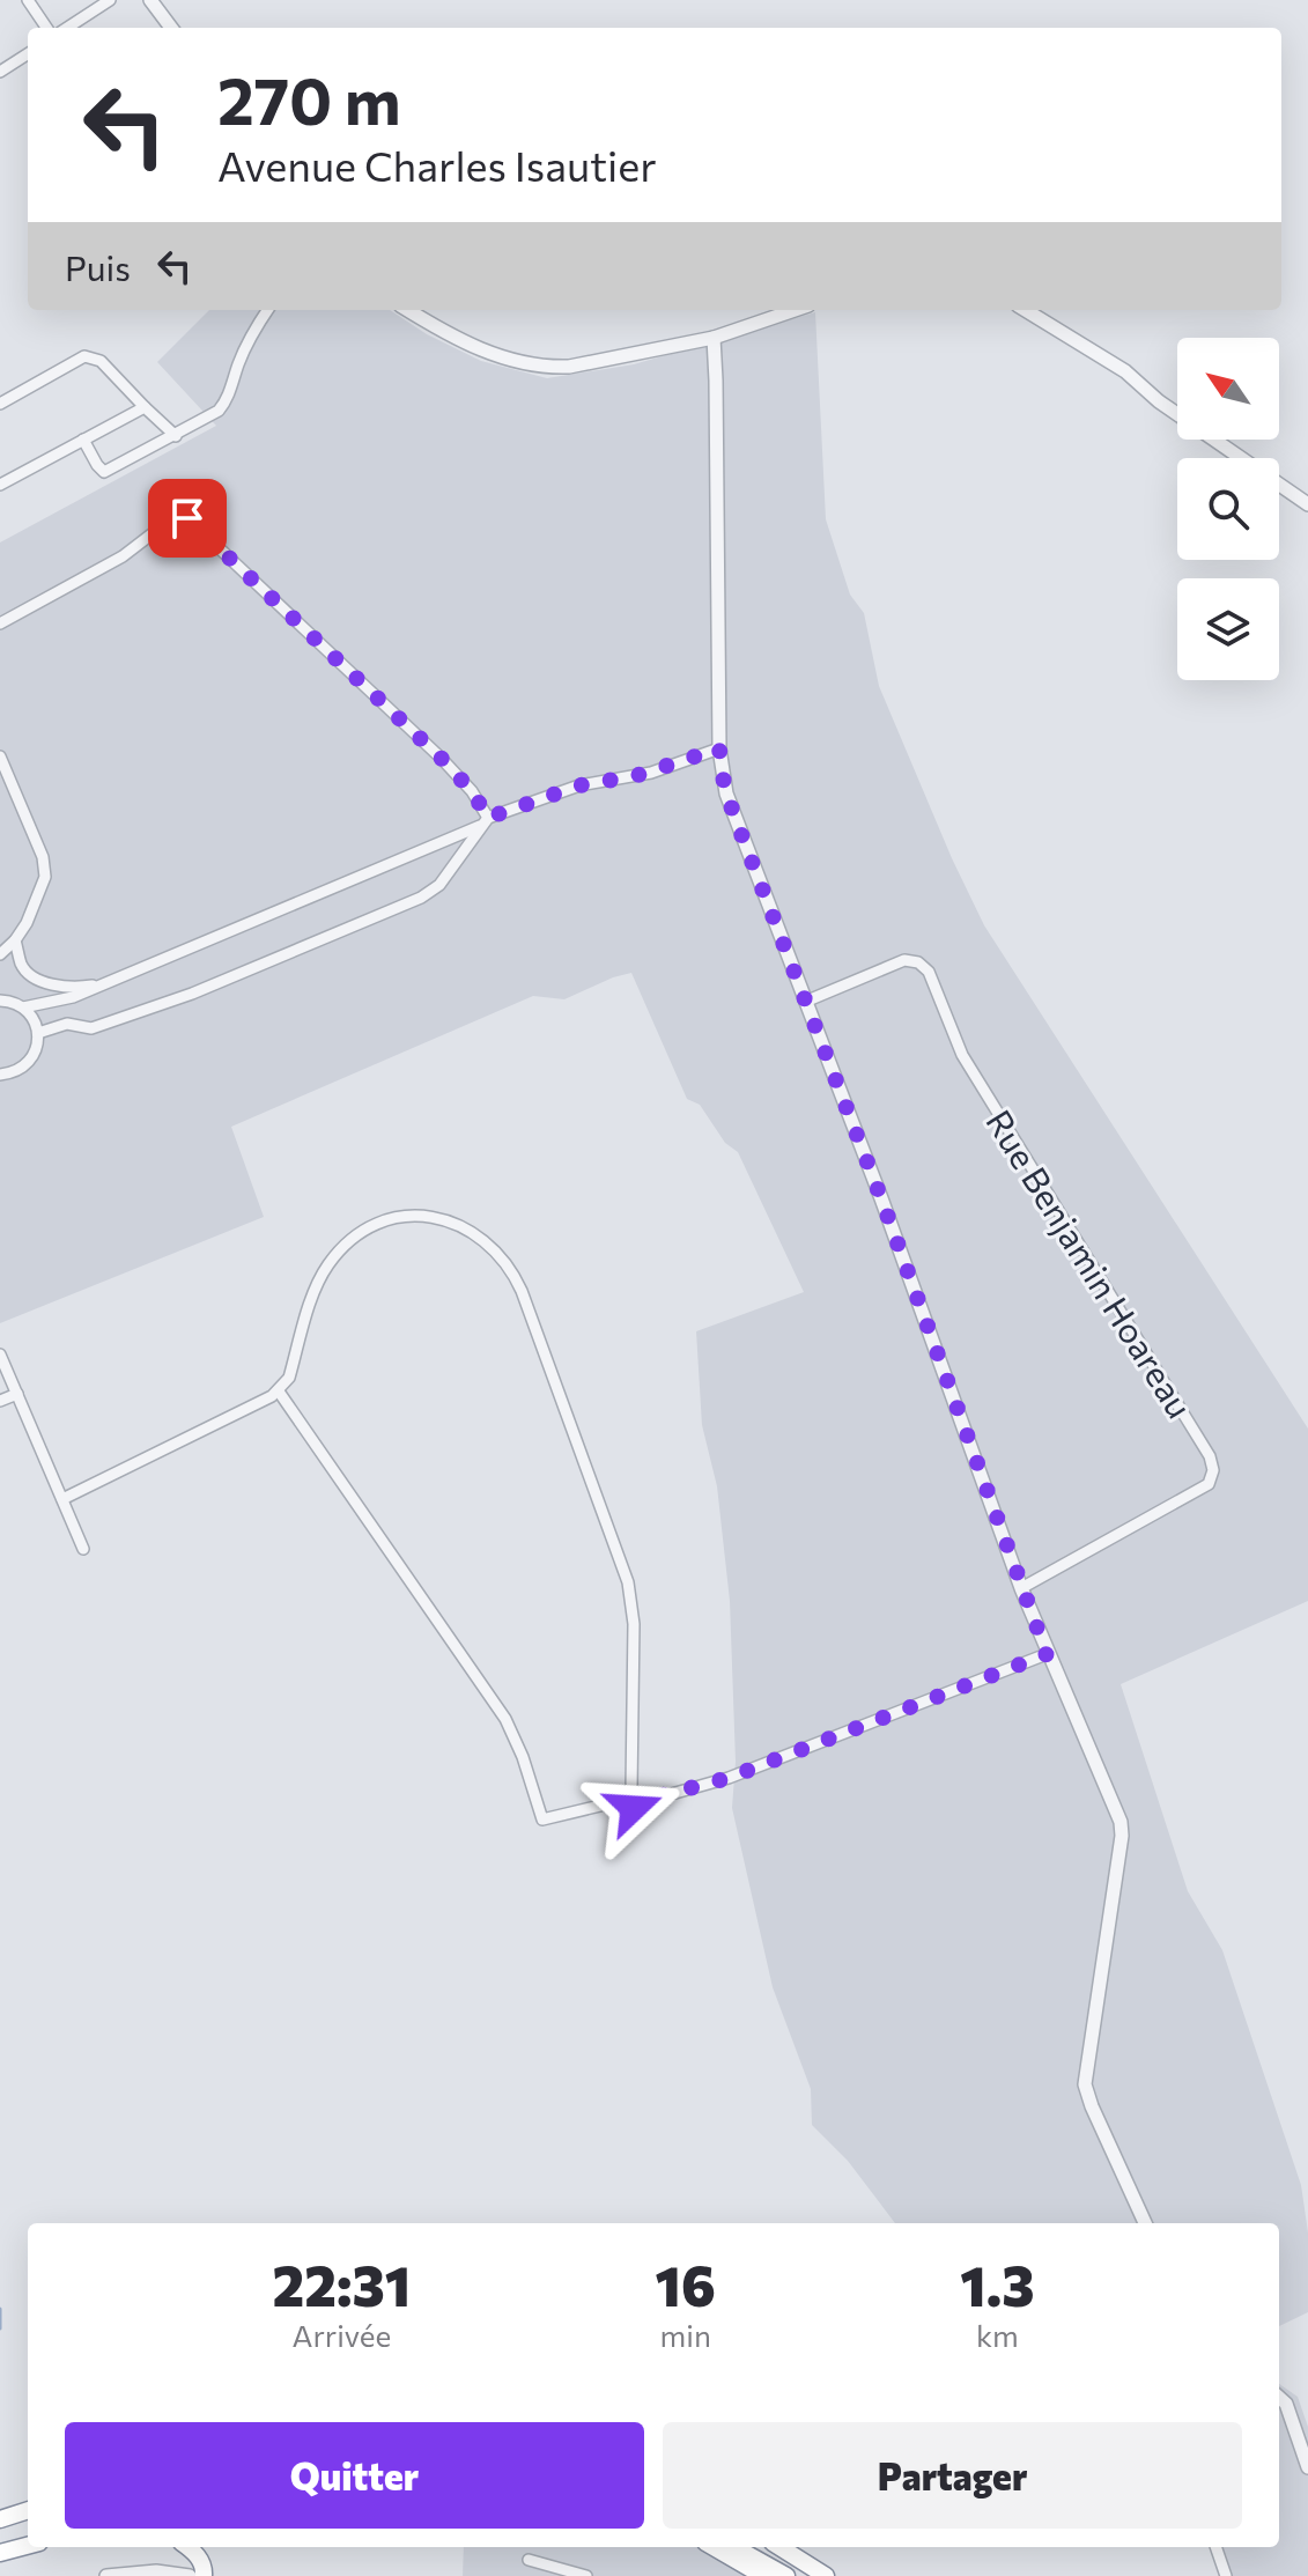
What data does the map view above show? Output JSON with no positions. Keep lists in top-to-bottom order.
{
  "streets": {
    "street": ["Rue Benjamin Hoareau"]
  },
  "north": "top left",
  "page": {
    "turn": ["270 m", "Avenue Charles Isautier"],
    "then": "Puis",
    "eta": [
      "22:31",
      "Arrivée",
      "16",
      "min",
      "1.3",
      "km"
    ],
    "buttons": ["Quitter", "Partager"]
  }
}
